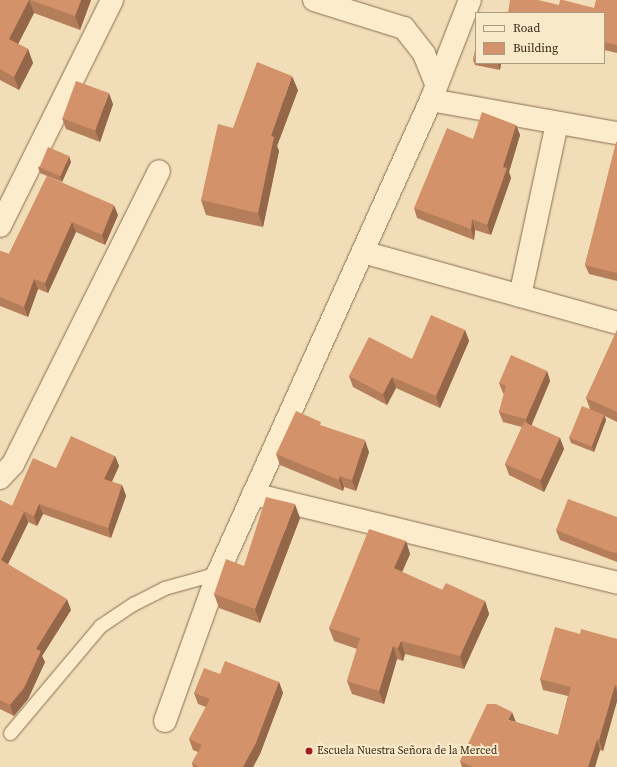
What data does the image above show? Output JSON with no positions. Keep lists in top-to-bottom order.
{
  "places": ["Escuela Nuestra Señora de la Merced"],
  "legend": ["Road", "Building"]
}
